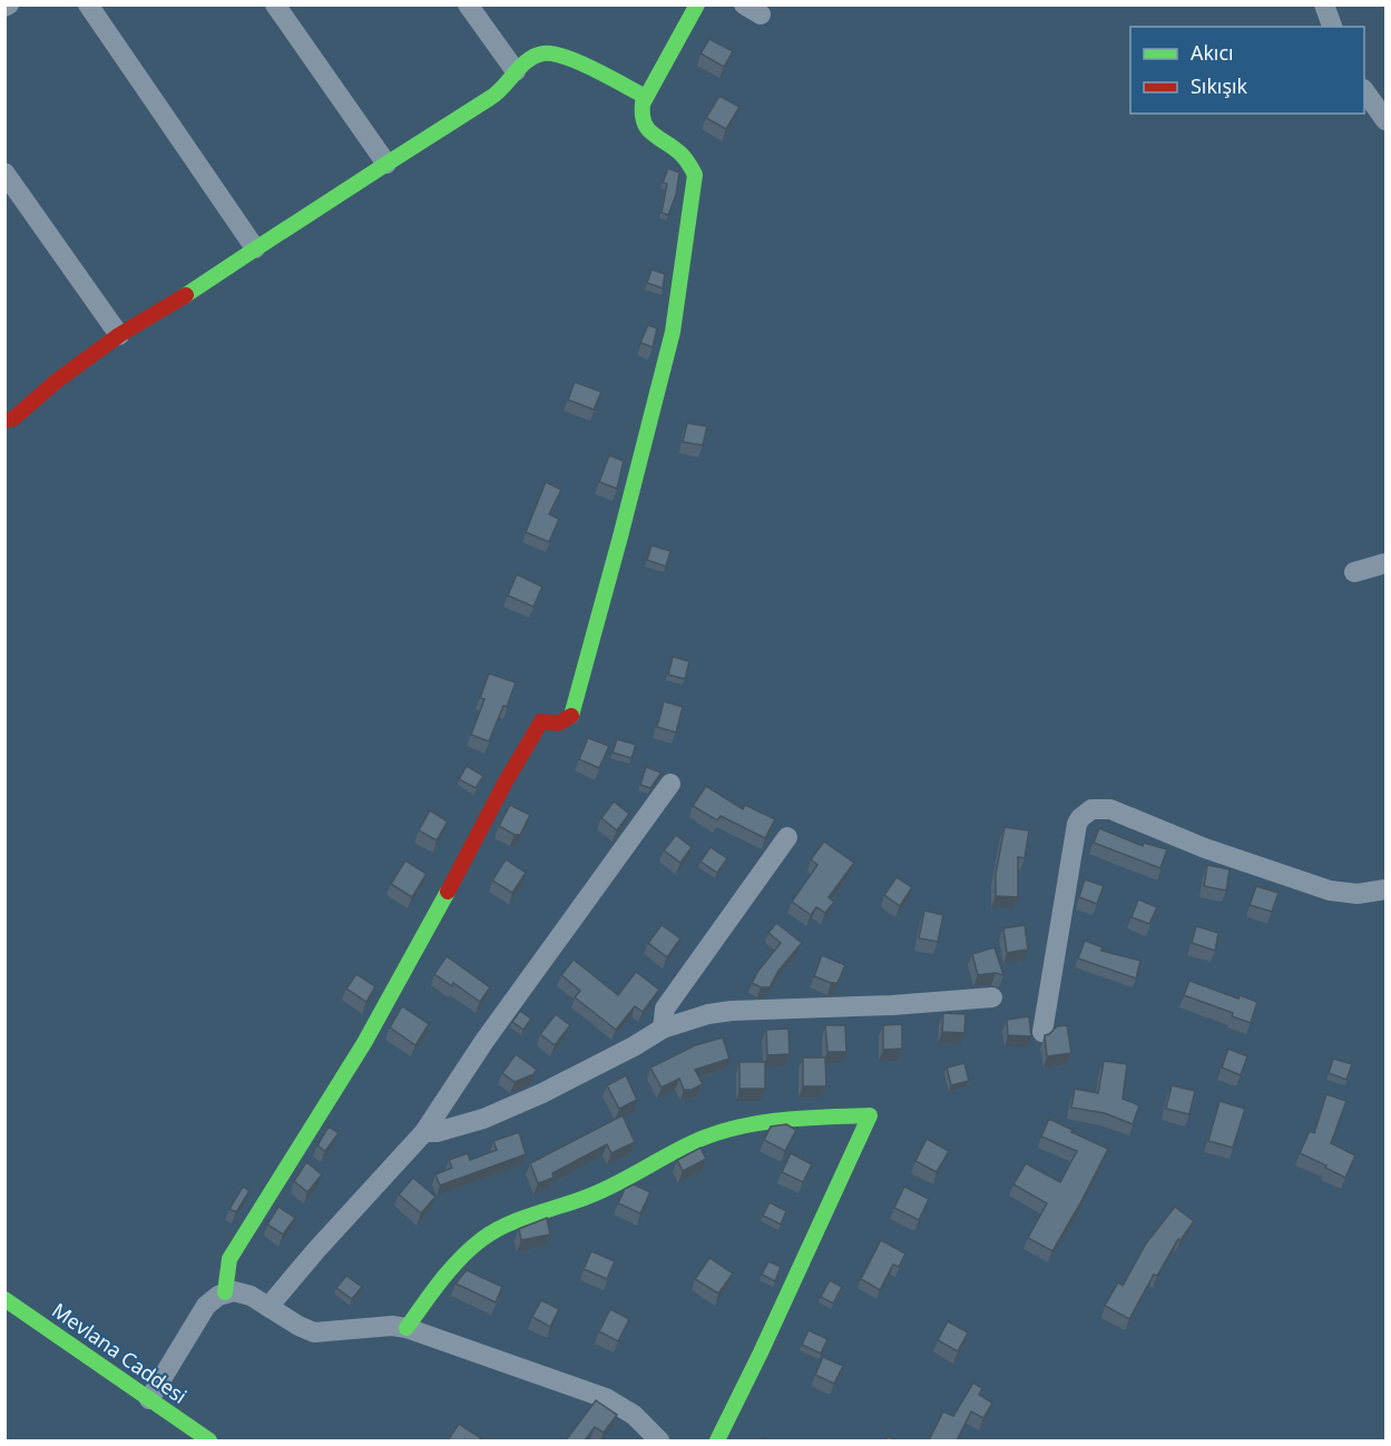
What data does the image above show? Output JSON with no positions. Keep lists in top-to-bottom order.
{
  "streets": {
    "street": ["Mevlana Caddesi"]
  },
  "legend": ["Akıcı", "Sıkışık"]
}
